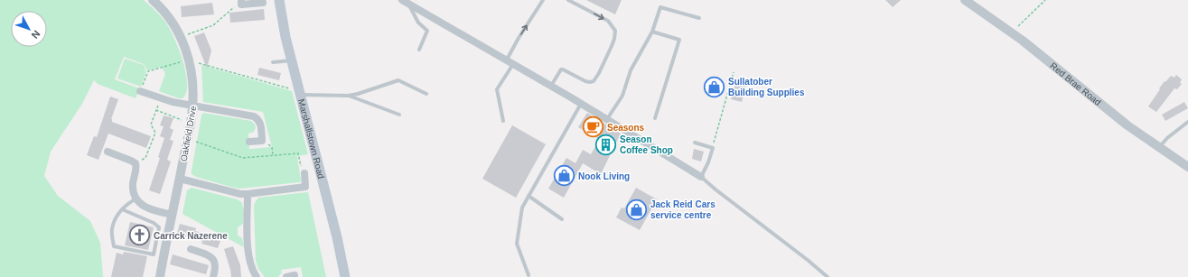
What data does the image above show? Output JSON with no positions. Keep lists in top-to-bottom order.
{
  "streets": {
    "main road": ["Marshallstown Road"],
    "street": ["Red Brae Road", "Oakfield Drive"]
  },
  "places": {
    "shop": ["Sullatober Building Supplies", "Nook Living", "Jack Reid Cars service centre"],
    "cafe": ["Seasons"],
    "building": ["Season Coffee Shop"],
    "church": ["Carrick Nazerene"]
  },
  "north": "bottom right"
}
